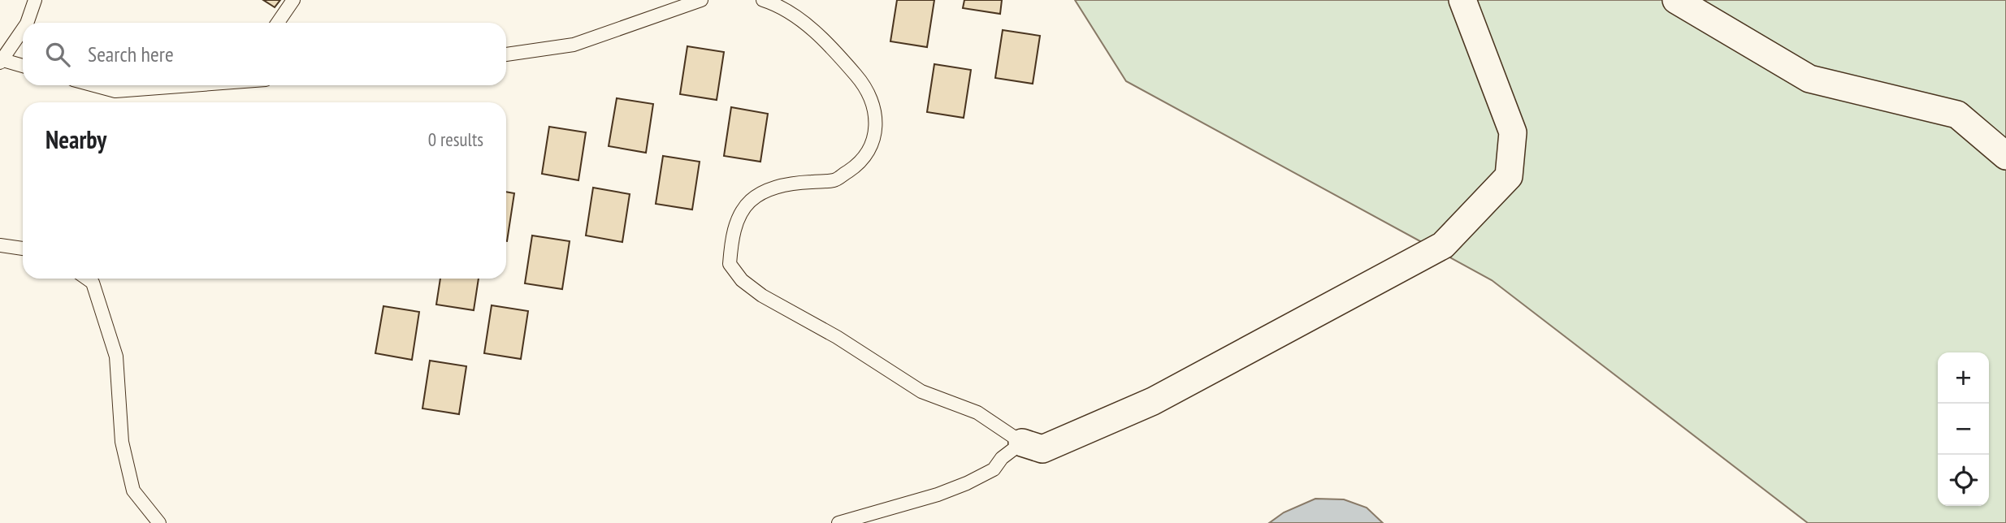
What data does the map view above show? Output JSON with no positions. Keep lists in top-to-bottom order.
{
  "page": {
    "search": "Search here",
    "heading": ["Nearby", "0 results"],
    "map_buttons": ["+", "−"]
  }
}
